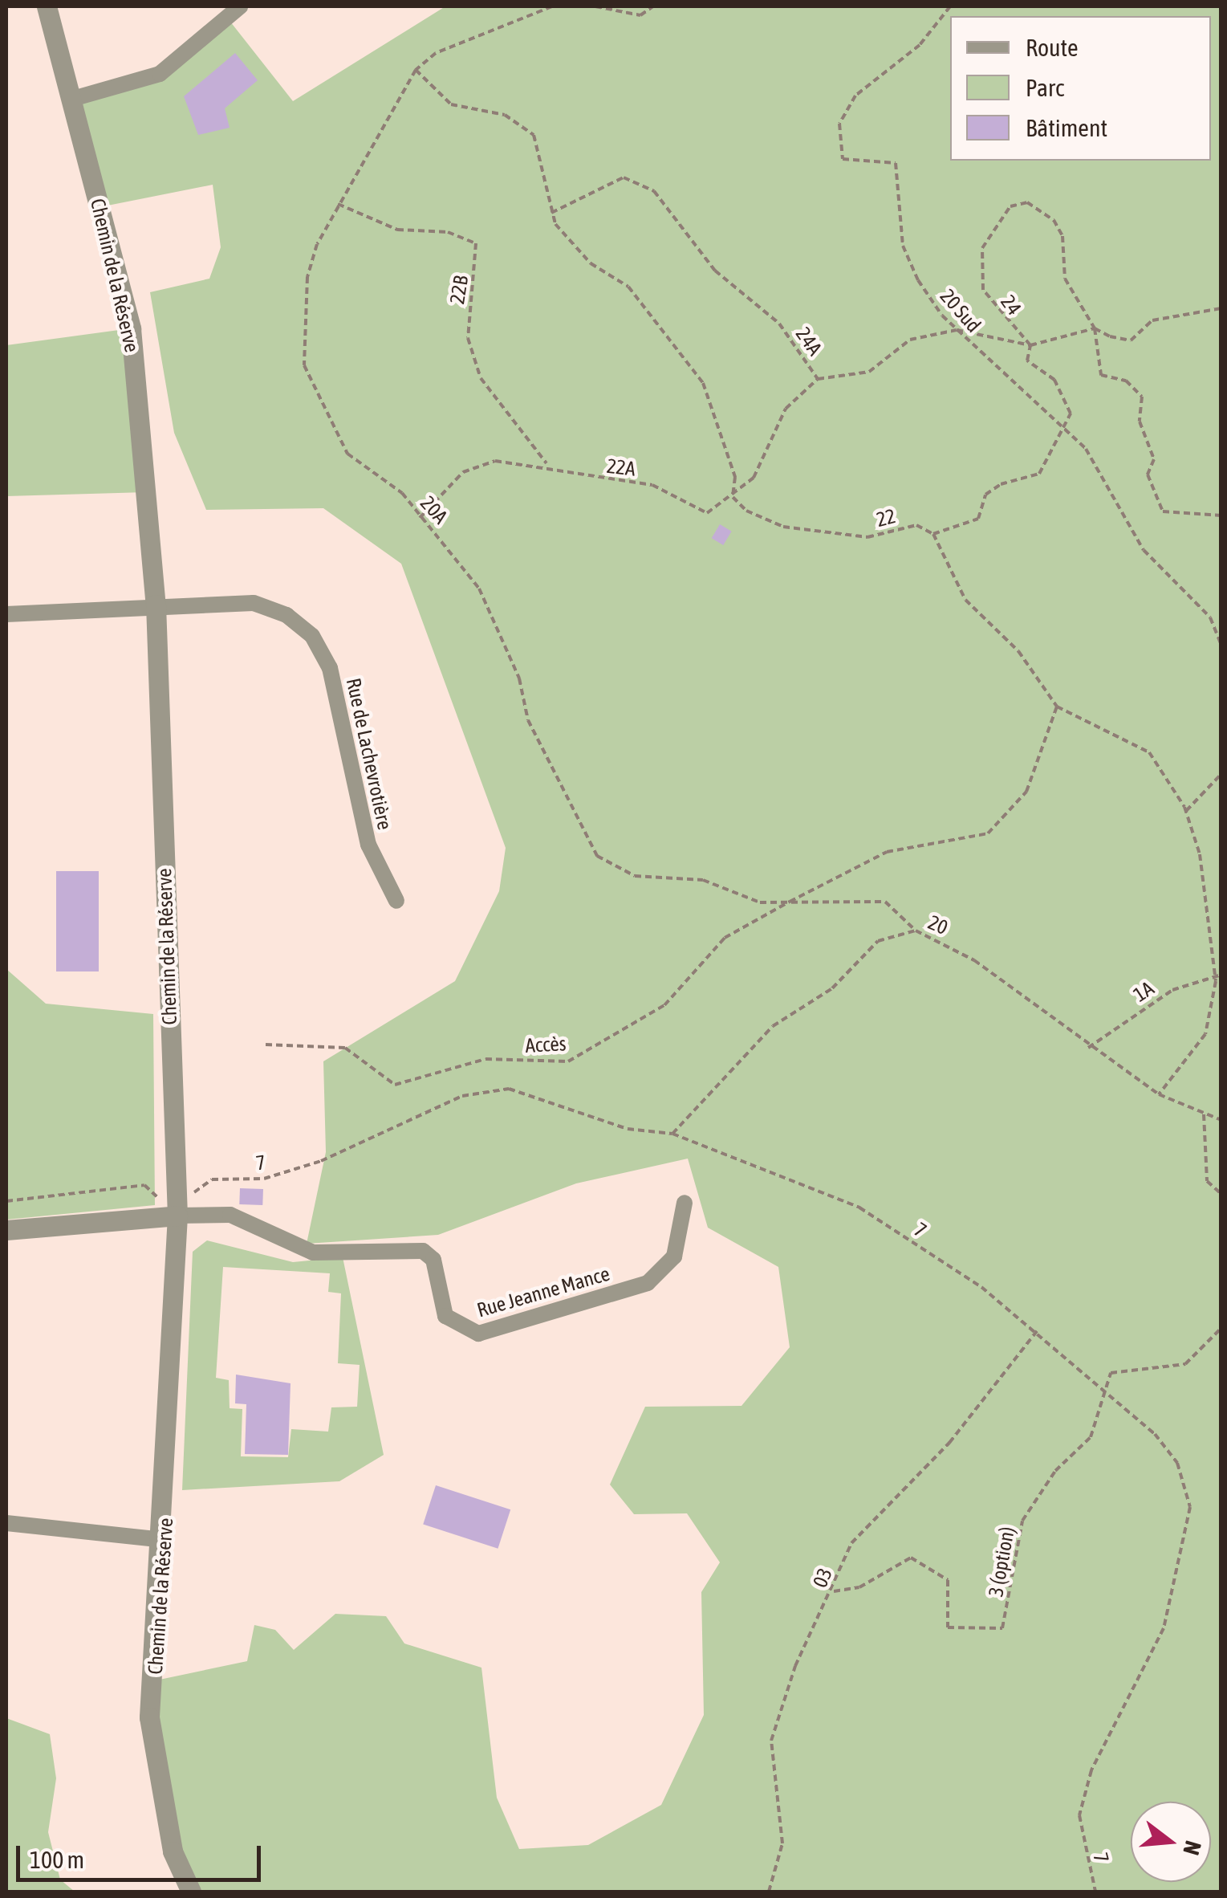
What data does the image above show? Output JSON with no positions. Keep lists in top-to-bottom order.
{
  "streets": {
    "street": ["Chemin de la Réserve", "Rue de Lachevrotière", "Rue Jeanne Mance"],
    "path": [
      "22B",
      "24",
      "20 Sud",
      "24A",
      "22A",
      "20A",
      "22",
      "20",
      "1A",
      "Accès",
      "7",
      "3 (option)",
      "03"
    ]
  },
  "crossings": [
    ["Chemin de la Réserve", "Rue de Lachevrotière"],
    ["Chemin de la Réserve", "7"],
    ["Chemin de la Réserve", "Rue Jeanne Mance"],
    ["22B", "22A"],
    ["22B", "20A"],
    ["24", "20 Sud"],
    ["24", "24A"],
    ["20 Sud", "24A"],
    ["22A", "20A"],
    ["22A", "22"],
    ["20A", "20"],
    ["20A", "Accès"],
    ["20", "1A"],
    ["20", "7"],
    ["7", "Rue Jeanne Mance"],
    ["7", "3 (option)"],
    ["7", "03"],
    ["3 (option)", "03"]
  ],
  "legend": ["Route", "Parc", "Bâtiment"],
  "scale_bar": "100 m",
  "north": "right"
}
